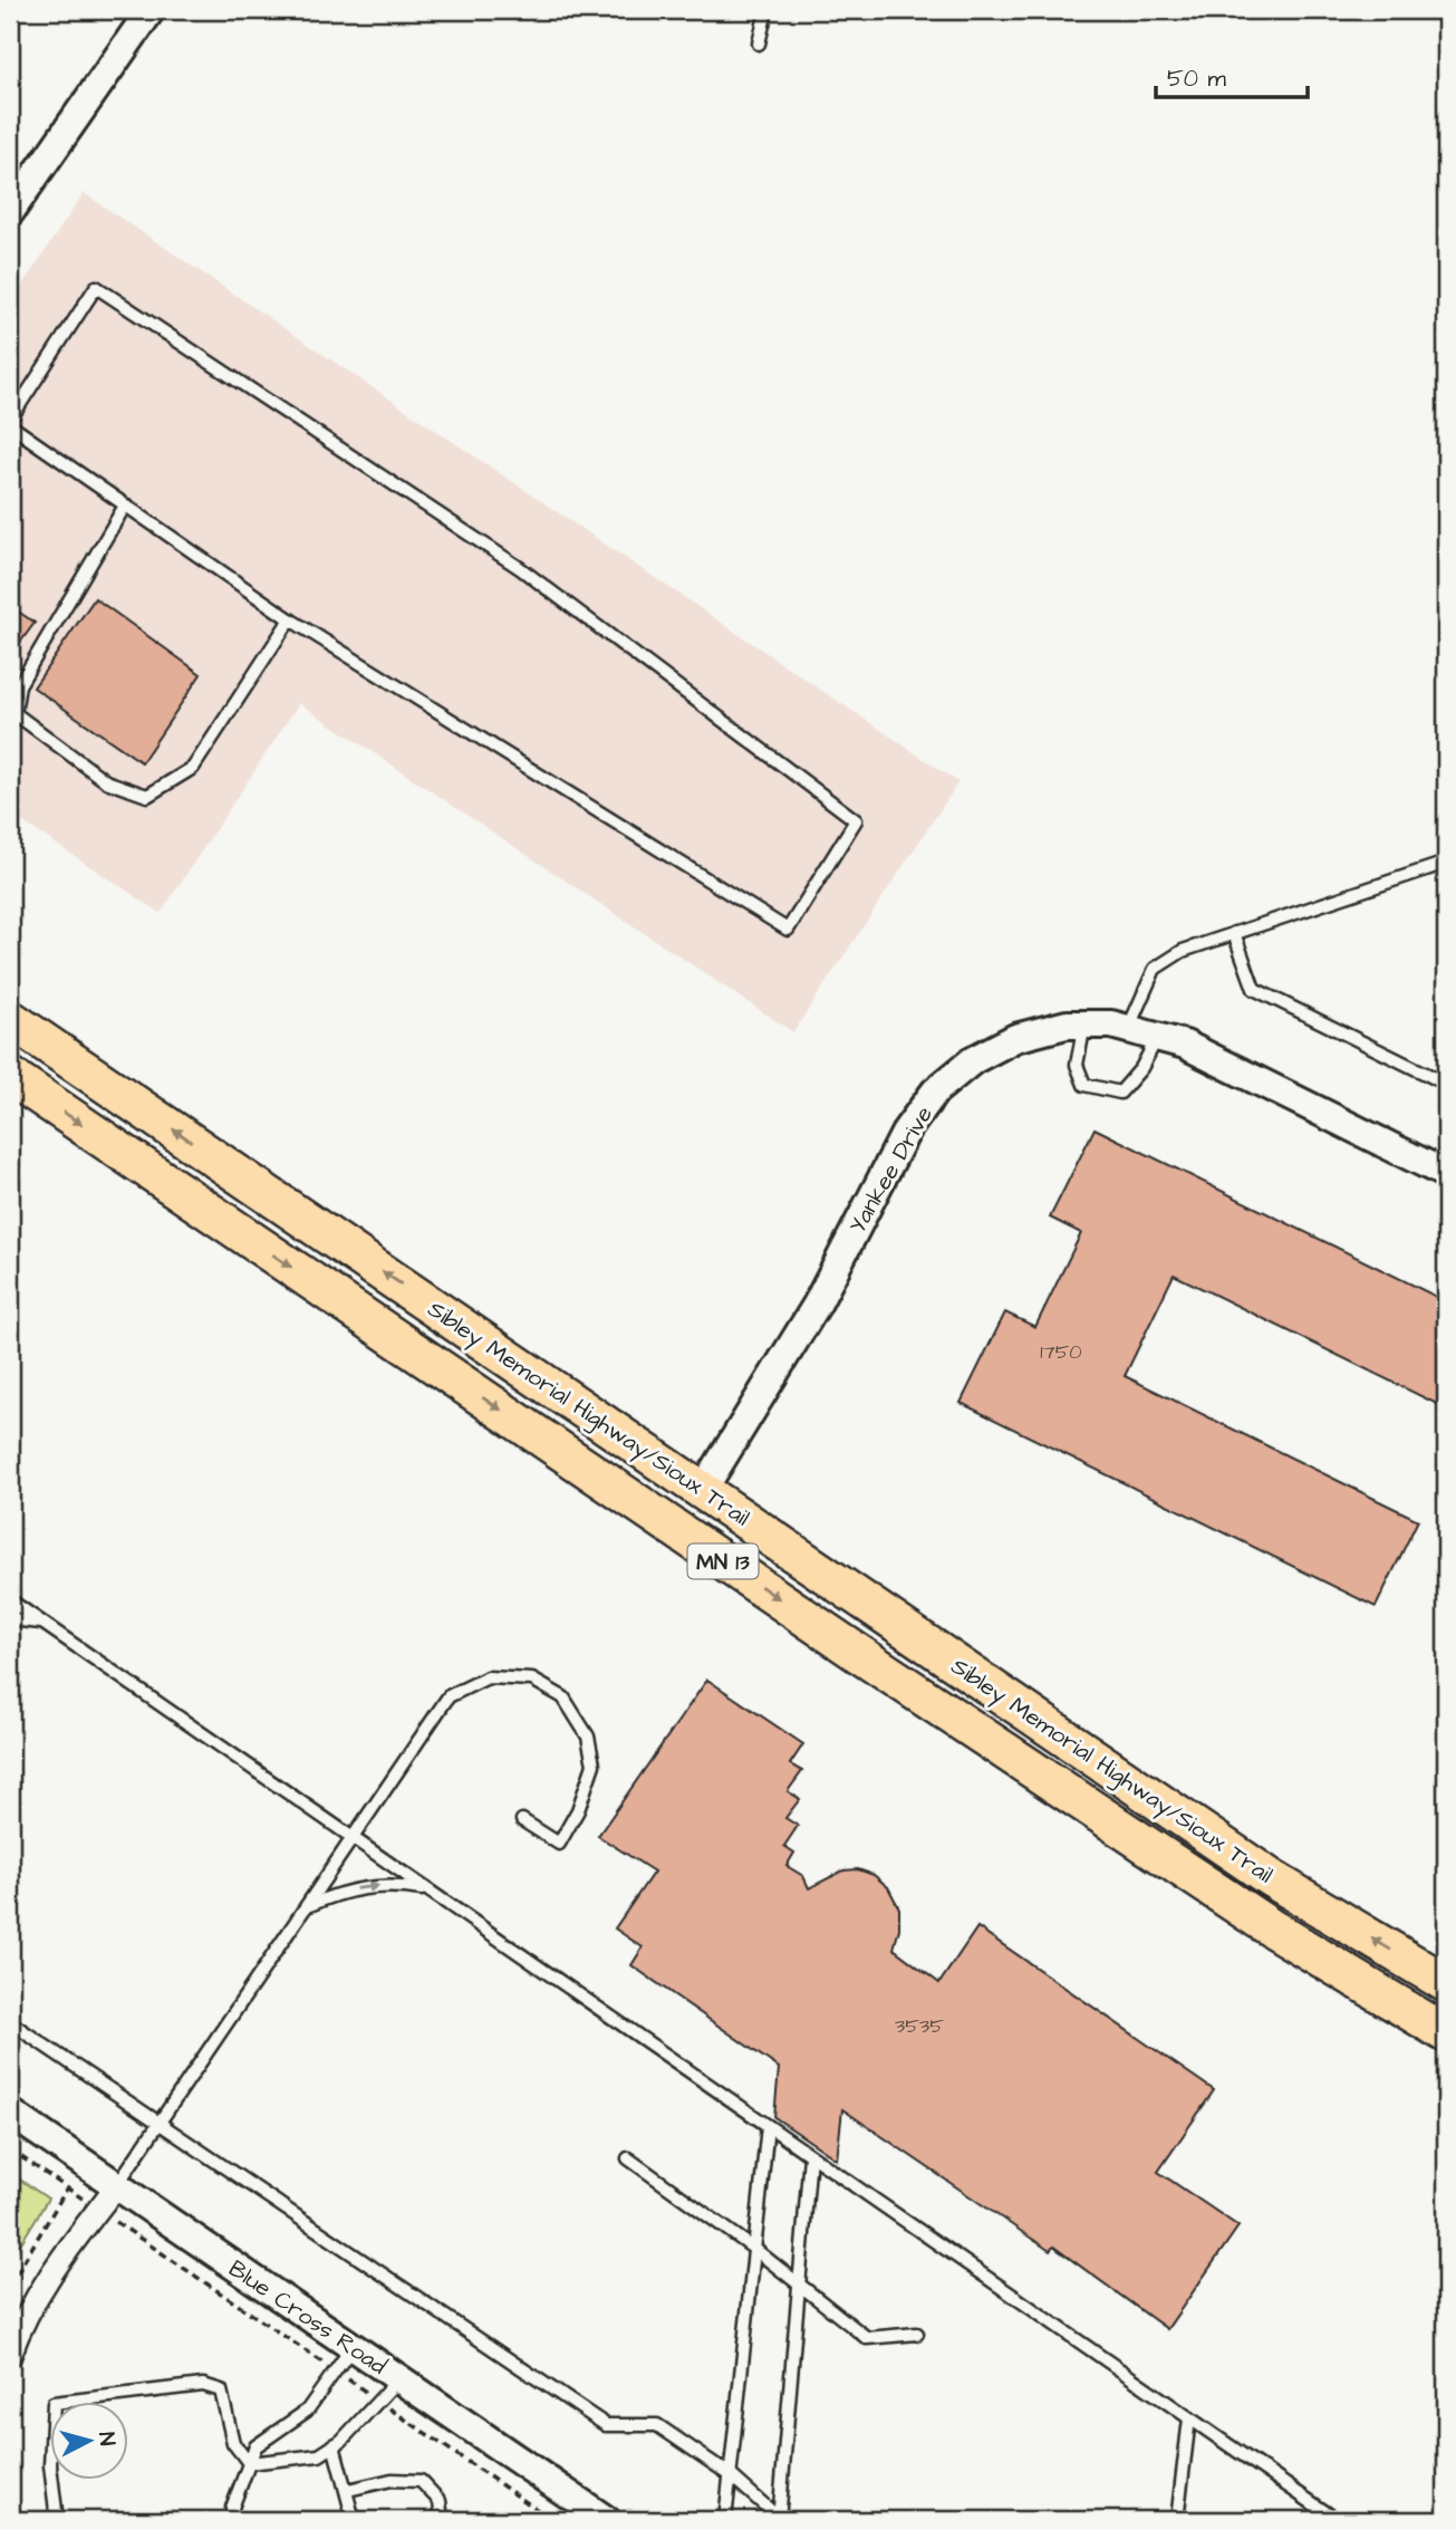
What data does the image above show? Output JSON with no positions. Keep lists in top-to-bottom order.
{
  "streets": {
    "highway": ["Sibley Memorial Highway/Sioux Trail", "MN 13"],
    "street": ["Yankee Drive", "Blue Cross Road"]
  },
  "crossings": [
    ["Yankee Drive", "Sibley Memorial Highway/Sioux Trail"]
  ],
  "house_numbers": ["1750", "3535"],
  "scale_bar": "50 m",
  "north": "right"
}
